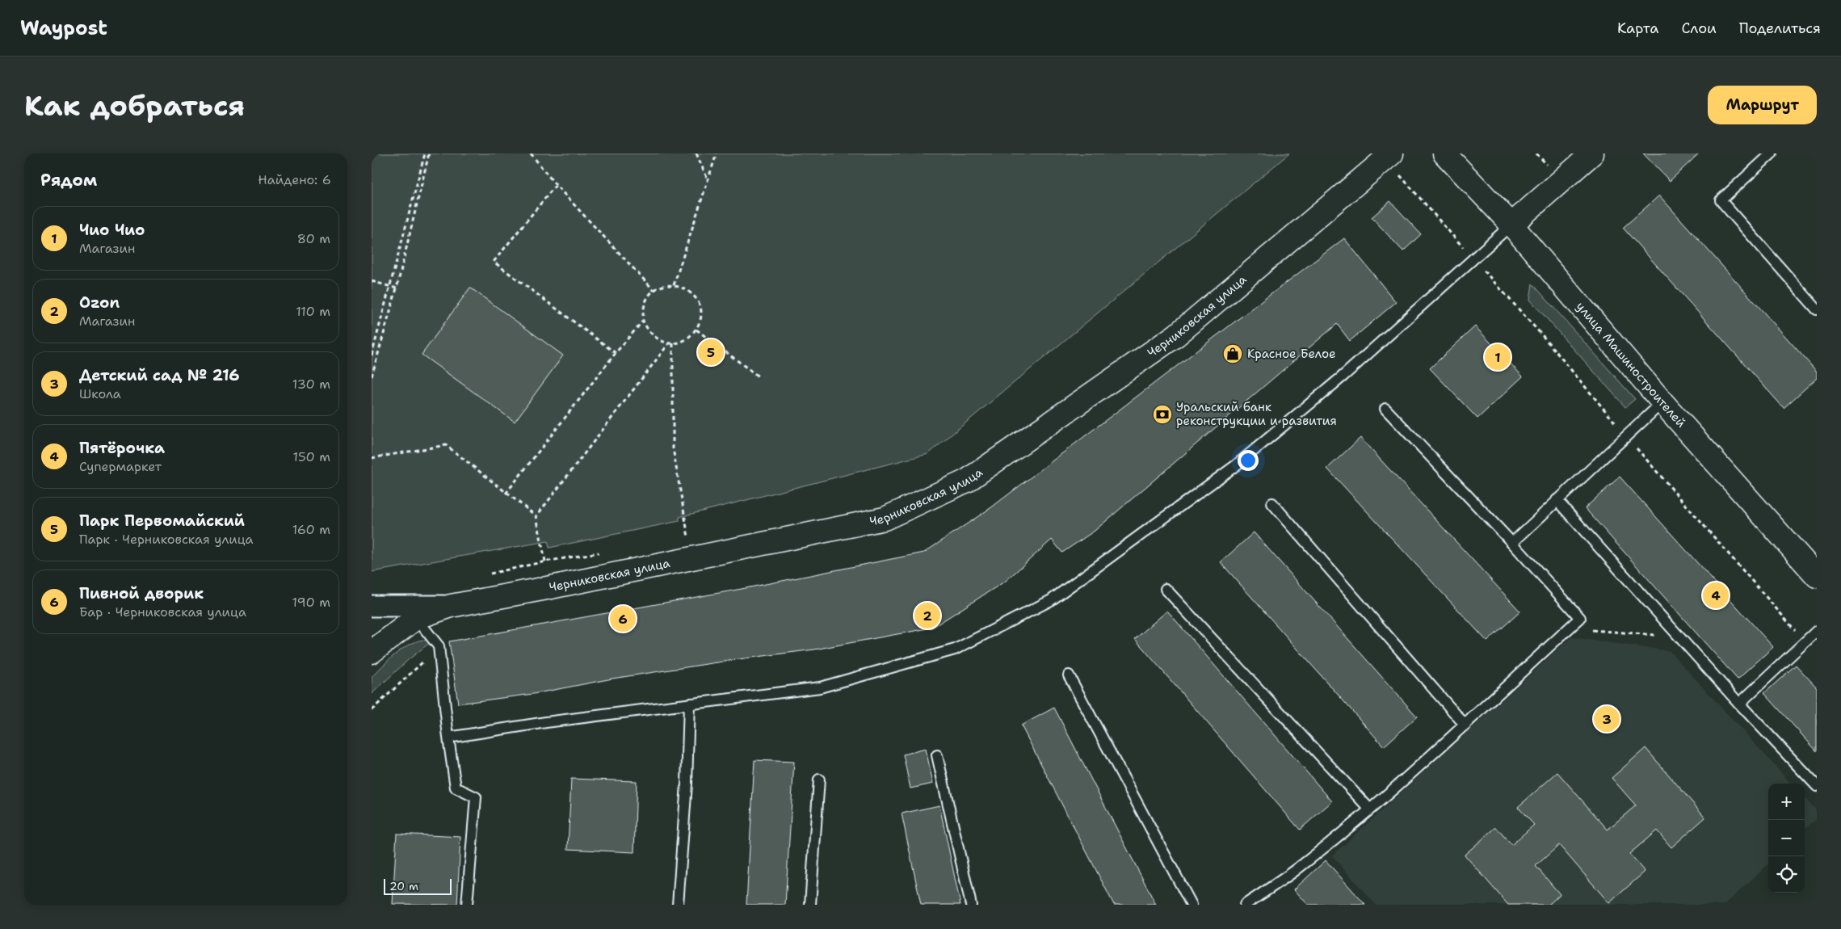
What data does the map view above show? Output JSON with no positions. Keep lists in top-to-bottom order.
{
  "streets": {
    "street": ["Черниковская улица", "улица Машиностроителей"]
  },
  "places": {
    "shop": ["Красное Белое"],
    "bank": ["Уральский банк реконструкции и развития"]
  },
  "scale_bar": "20 m",
  "page": {
    "header": "Waypost",
    "nav": ["Карта", "Слои", "Поделиться"],
    "buttons": "Маршрут",
    "title": "Как добраться",
    "heading": ["Рядом", "Найдено: 6"],
    "list": [
      {
        "mark": "1",
        "name": "Чио Чио",
        "note": "Магазин",
        "value": "80 m"
      },
      {
        "mark": "2",
        "name": "Ozon",
        "note": "Магазин",
        "value": "110 m"
      },
      {
        "mark": "3",
        "name": "Детский сад № 216",
        "note": "Школа",
        "value": "130 m"
      },
      {
        "mark": "4",
        "name": "Пятёрочка",
        "note": "Супермаркет",
        "value": "150 m"
      },
      {
        "mark": "5",
        "name": "Парк Первомайский",
        "note": "Парк · Черниковская улица",
        "value": "160 m"
      },
      {
        "mark": "6",
        "name": "Пивной дворик",
        "note": "Бар · Черниковская улица",
        "value": "190 m"
      }
    ],
    "pins": [
      "5",
      "1",
      "4",
      "2",
      "6",
      "3"
    ],
    "map_buttons": ["+", "−"],
    "scale": "20 m"
  }
}
